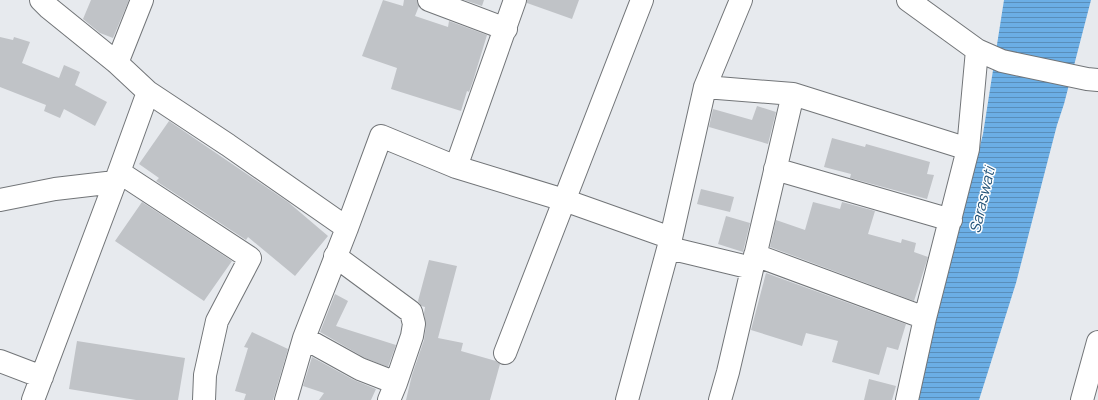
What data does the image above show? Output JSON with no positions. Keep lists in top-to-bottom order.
{
  "water": ["Saraswati"]
}
